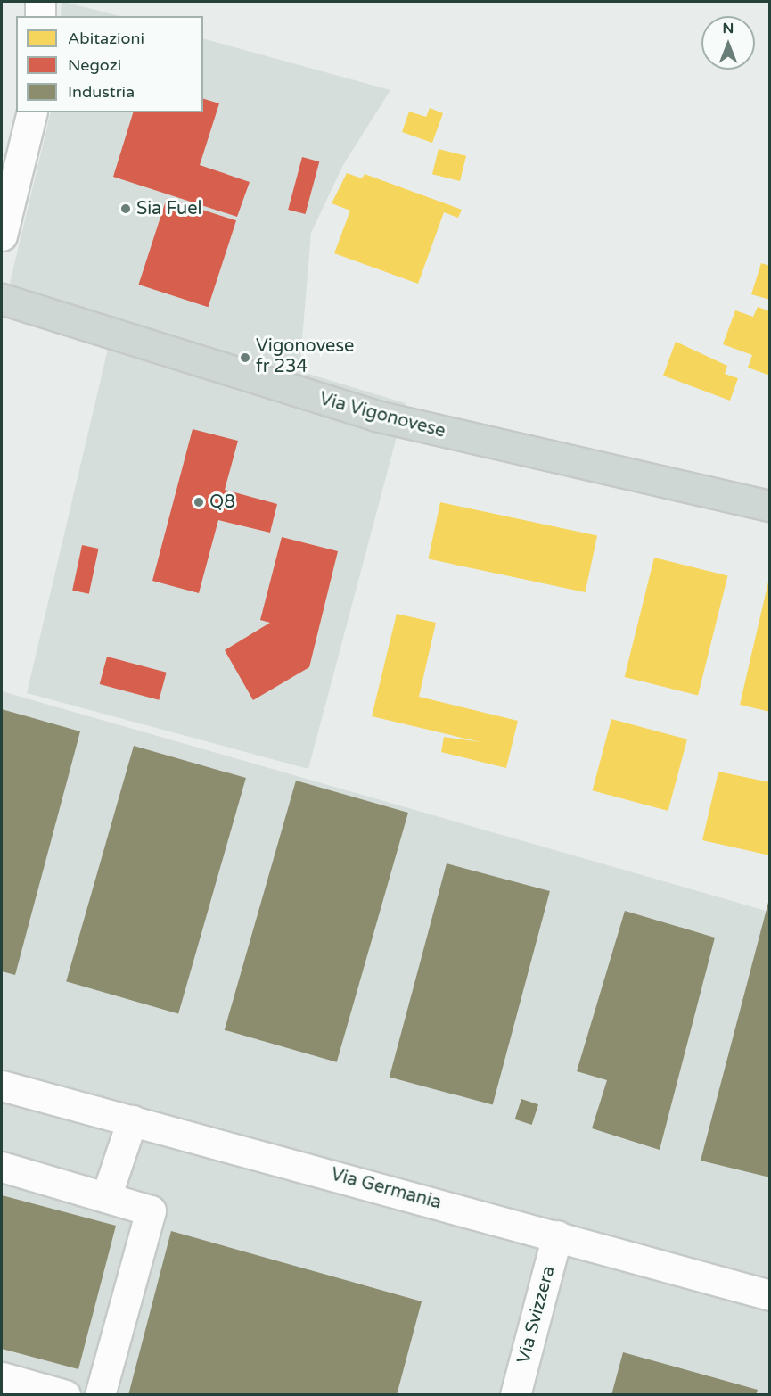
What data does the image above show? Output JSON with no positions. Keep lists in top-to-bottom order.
{
  "streets": {
    "main road": ["Via Vigonovese"],
    "street": ["Via Germania", "Via Svizzera"]
  },
  "crossings": [
    ["Via Germania", "Via Svizzera"]
  ],
  "places": ["Sia Fuel", "Vigonovese fr 234", "Q8"],
  "legend": ["Abitazioni", "Negozi", "Industria"],
  "north": "top"
}
